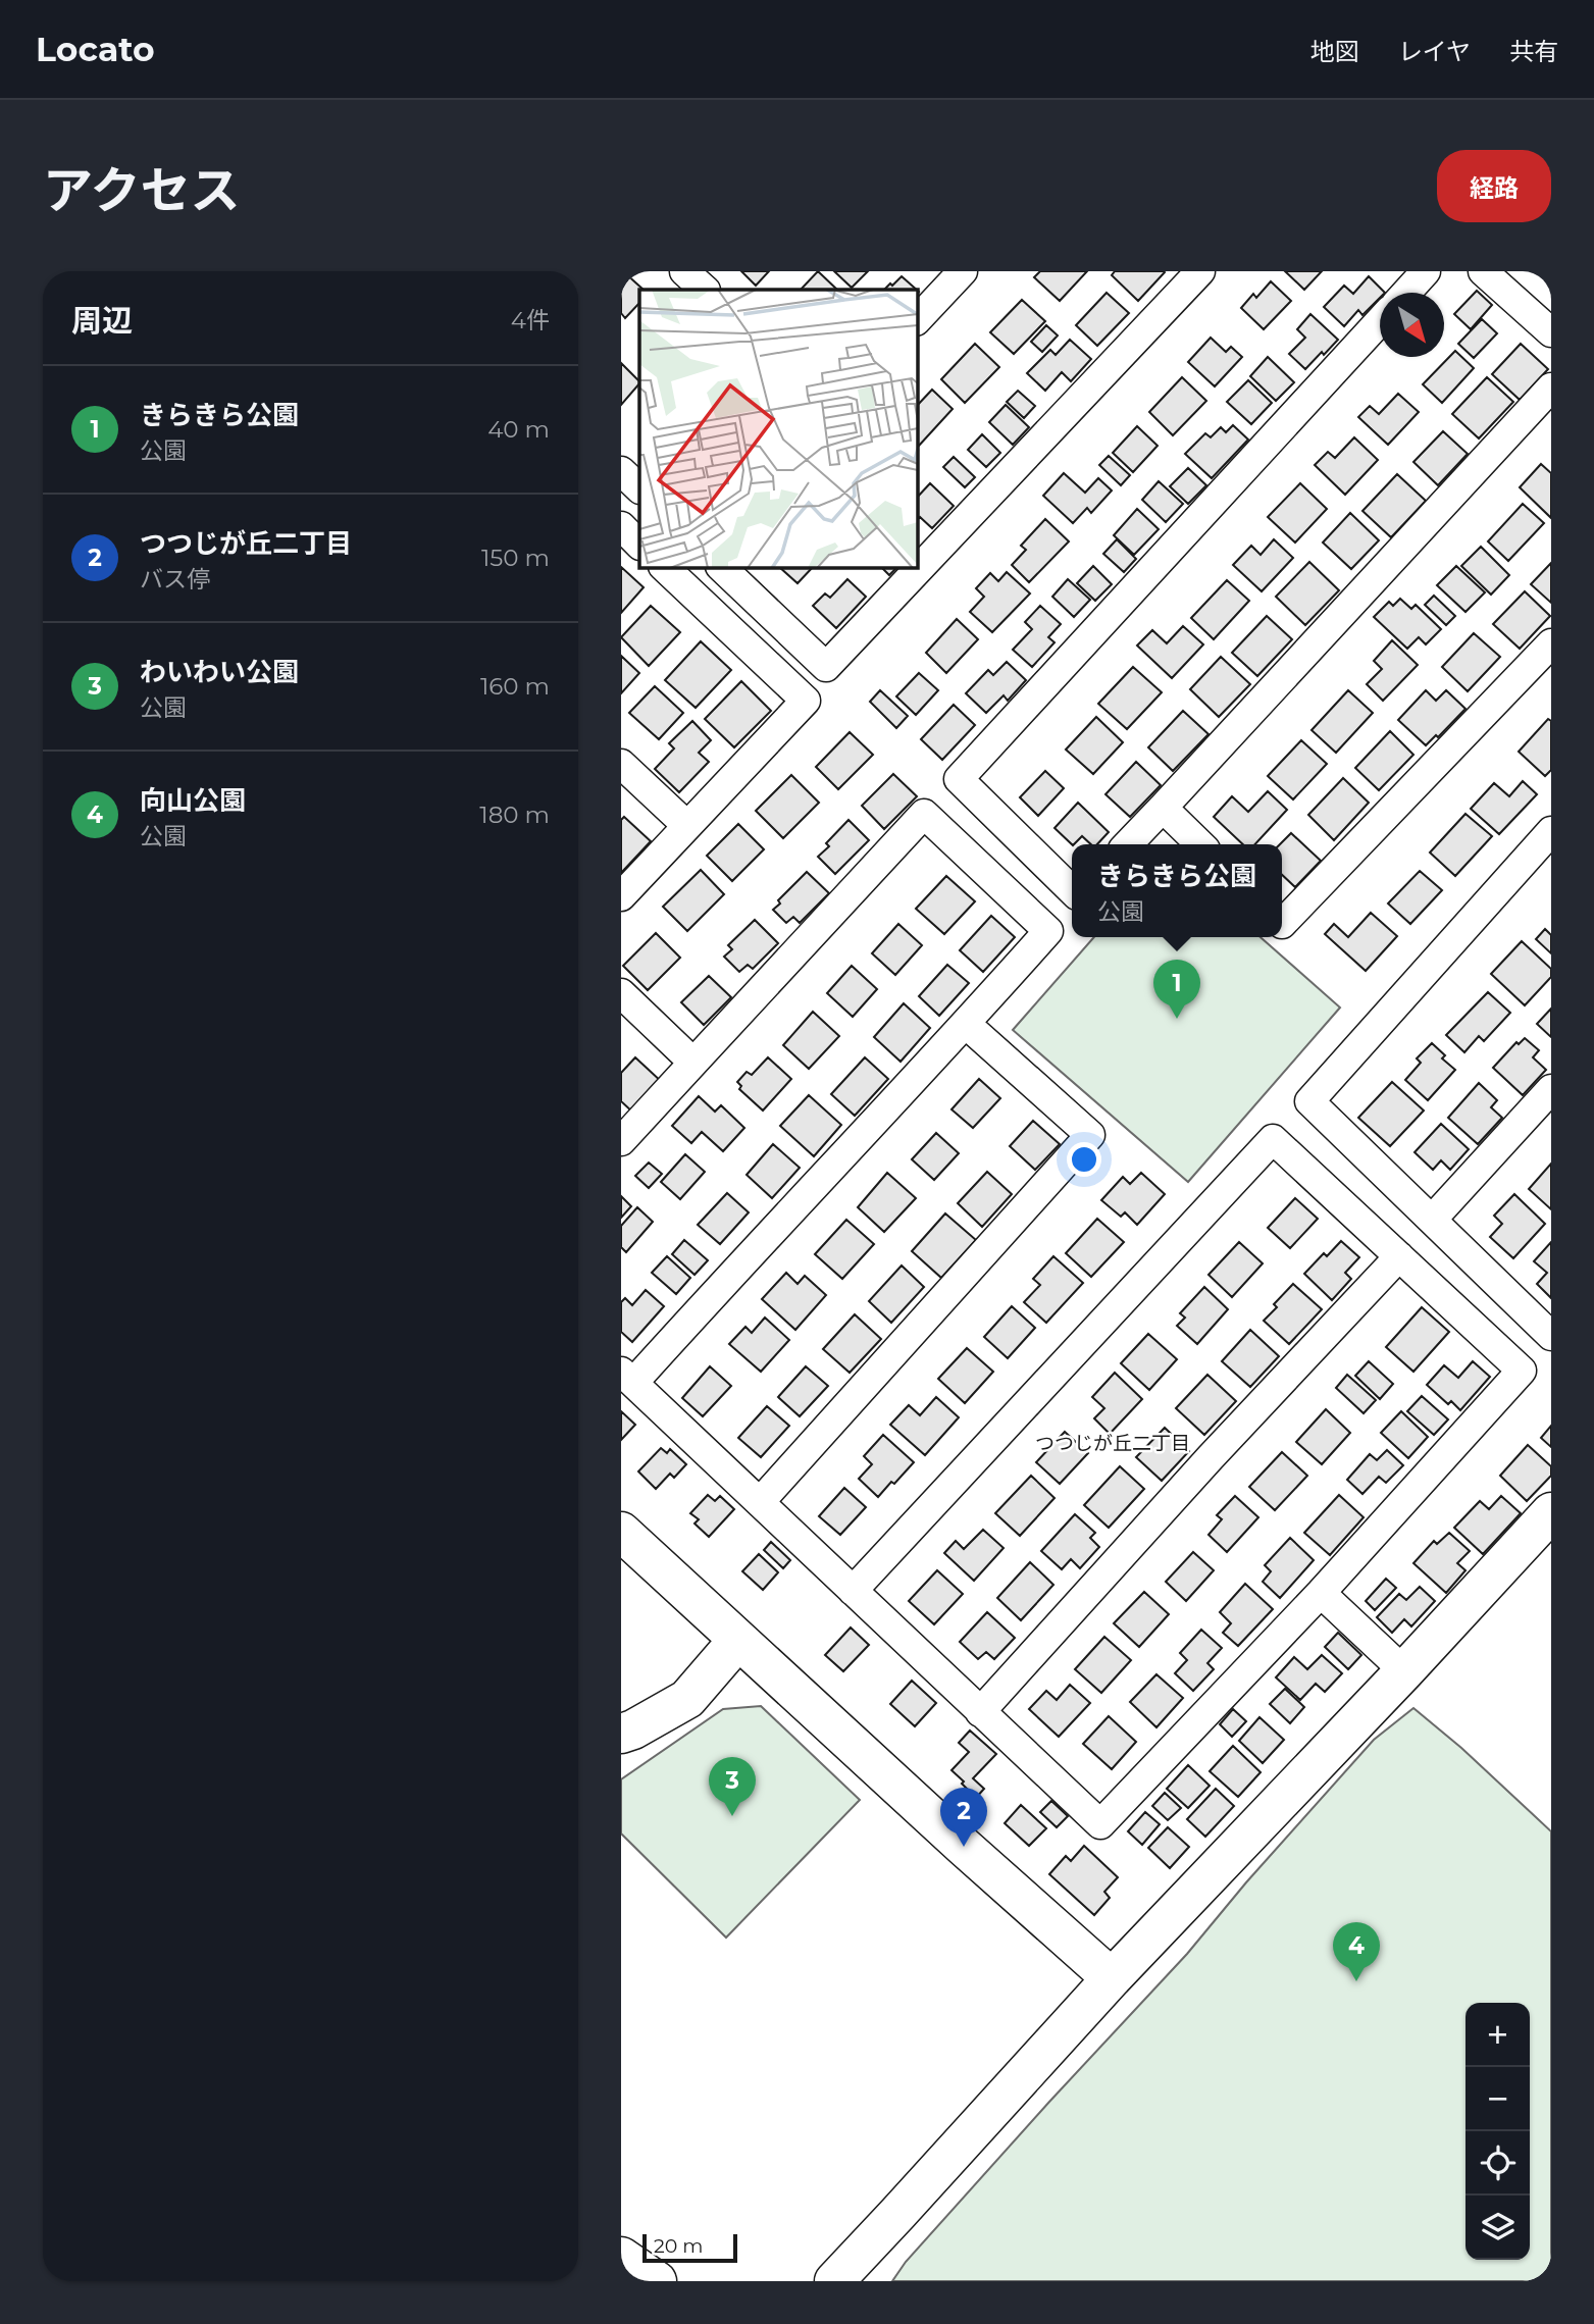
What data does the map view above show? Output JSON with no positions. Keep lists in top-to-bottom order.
{
  "districts": ["つつじが丘二丁目"],
  "scale_bar": "20 m",
  "north": "bottom right",
  "page": {
    "header": "Locato",
    "nav": ["地図", "レイヤ", "共有"],
    "title": "アクセス",
    "buttons": "経路",
    "heading": ["周辺", "4件"],
    "list": [
      {
        "mark": "1",
        "name": "きらきら公園",
        "note": "公園",
        "value": "40 m"
      },
      {
        "mark": "2",
        "name": "つつじが丘二丁目",
        "note": "バス停",
        "value": "150 m"
      },
      {
        "mark": "3",
        "name": "わいわい公園",
        "note": "公園",
        "value": "160 m"
      },
      {
        "mark": "4",
        "name": "向山公園",
        "note": "公園",
        "value": "180 m"
      }
    ],
    "popup": ["きらきら公園", "公園"],
    "pins": [
      "1",
      "3",
      "2",
      "4"
    ],
    "map_buttons": ["+", "−"],
    "scale": "20 m"
  }
}
